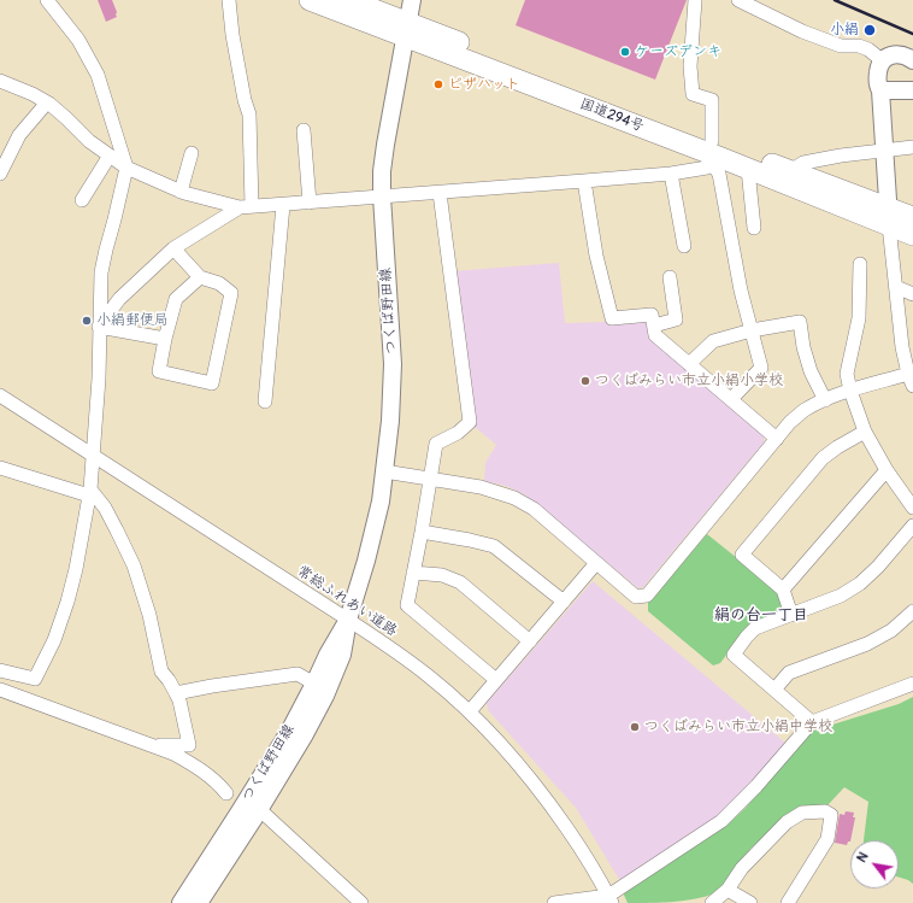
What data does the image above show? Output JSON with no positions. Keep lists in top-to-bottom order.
{
  "streets": {
    "highway": ["国道294号"],
    "main road": ["つくば野田線"],
    "street": ["常総ふれあい道路"]
  },
  "crossings": [
    ["国道294号", "つくば野田線"],
    ["つくば野田線", "常総ふれあい道路"]
  ],
  "districts": ["絹の台一丁目"],
  "places": [
    "小絹",
    "ケーズデンキ",
    "ピザハット",
    "小絹郵便局",
    "つくばみらい市立小絹小学校",
    "つくばみらい市立小絹中学校"
  ],
  "north": "top left"
}
